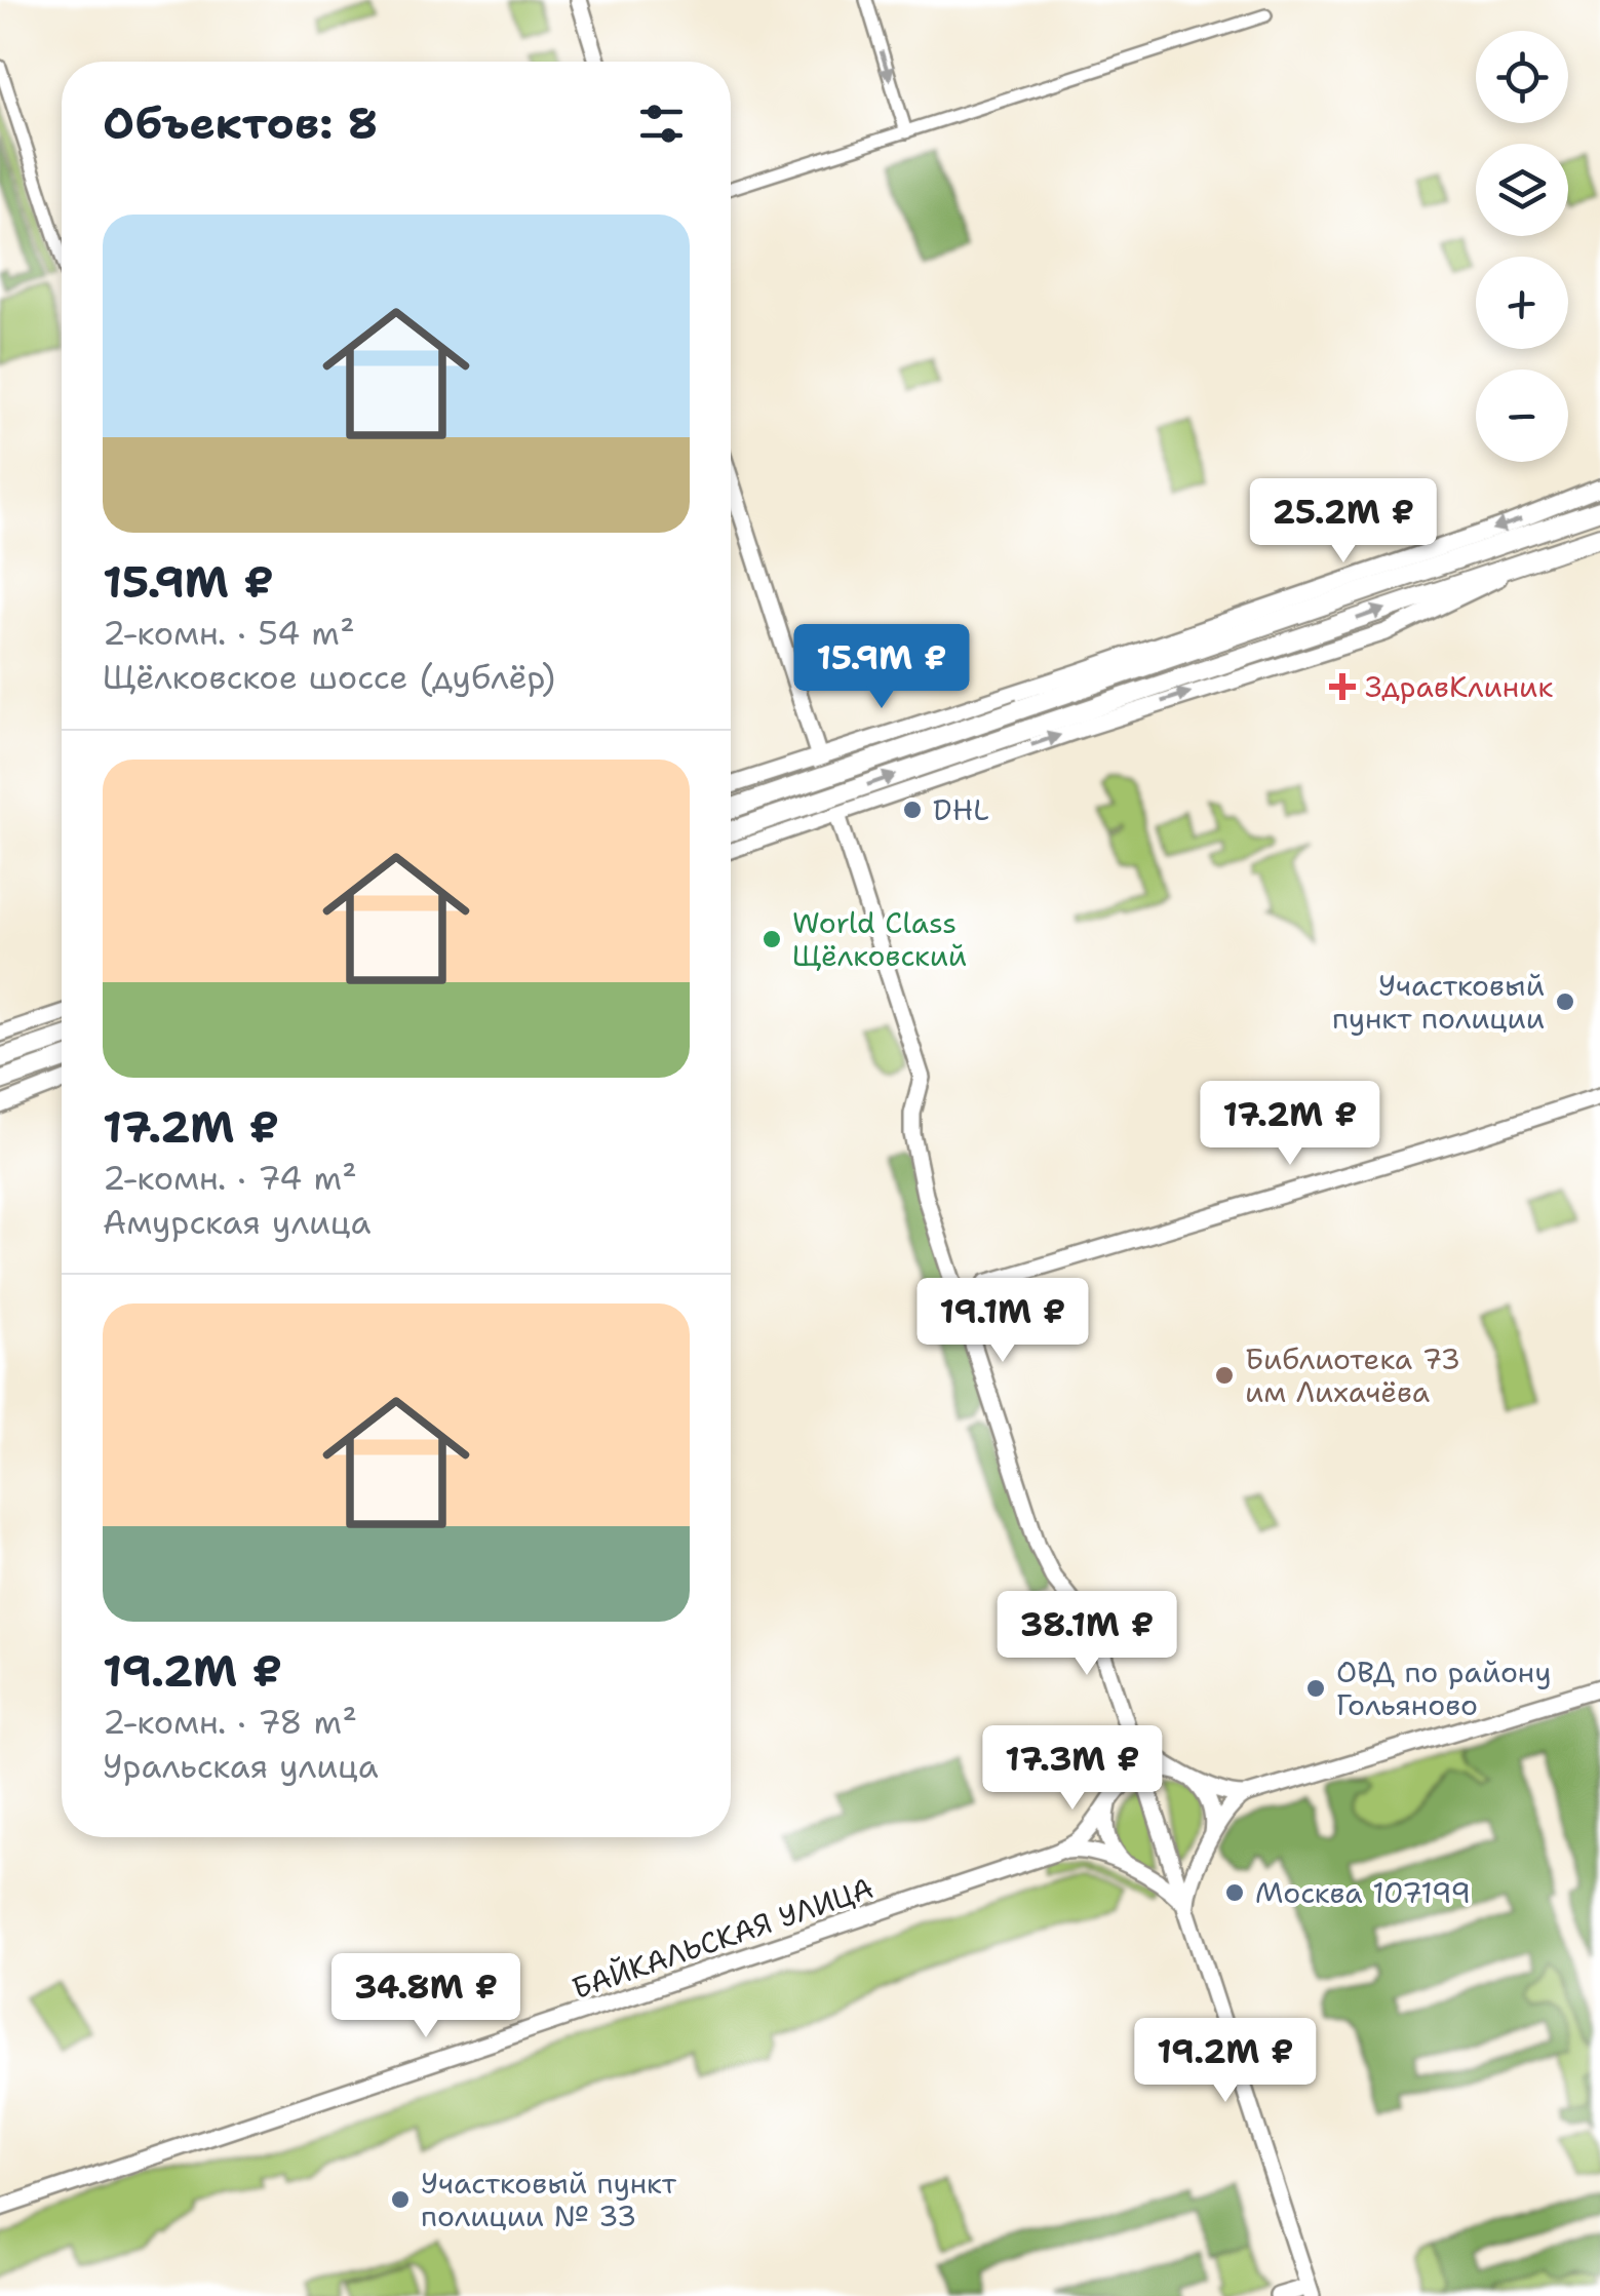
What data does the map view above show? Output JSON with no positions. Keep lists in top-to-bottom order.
{
  "streets": {
    "main road": ["БАЙКАЛЬСКАЯ УЛИЦА"]
  },
  "places": {
    "health": ["ЗдравКлиник"],
    "other": [
      "DHL",
      "World Class Щёлковский",
      "Участковый пункт полиции",
      "Библиотека 73 им Лихачёва",
      "ОВД по району Гольяново",
      "Москва 107199",
      "Участковый пункт полиции № 33"
    ]
  },
  "page": {
    "map_buttons": ["+", "−"],
    "heading": "Объектов: 8",
    "list": [
      {
        "name": "15.9M ₽",
        "note": "2-комн. · 54 m² · Щёлковское шоссе (дублёр)"
      },
      {
        "name": "17.2M ₽",
        "note": "2-комн. · 74 m² · Амурская улица"
      },
      {
        "name": "19.2M ₽",
        "note": "2-комн. · 78 m² · Уральская улица"
      }
    ],
    "price": [
      "25.2M ₽",
      "15.9M ₽",
      "17.2M ₽",
      "19.1M ₽",
      "38.1M ₽",
      "17.3M ₽",
      "34.8M ₽",
      "19.2M ₽"
    ]
  }
}
